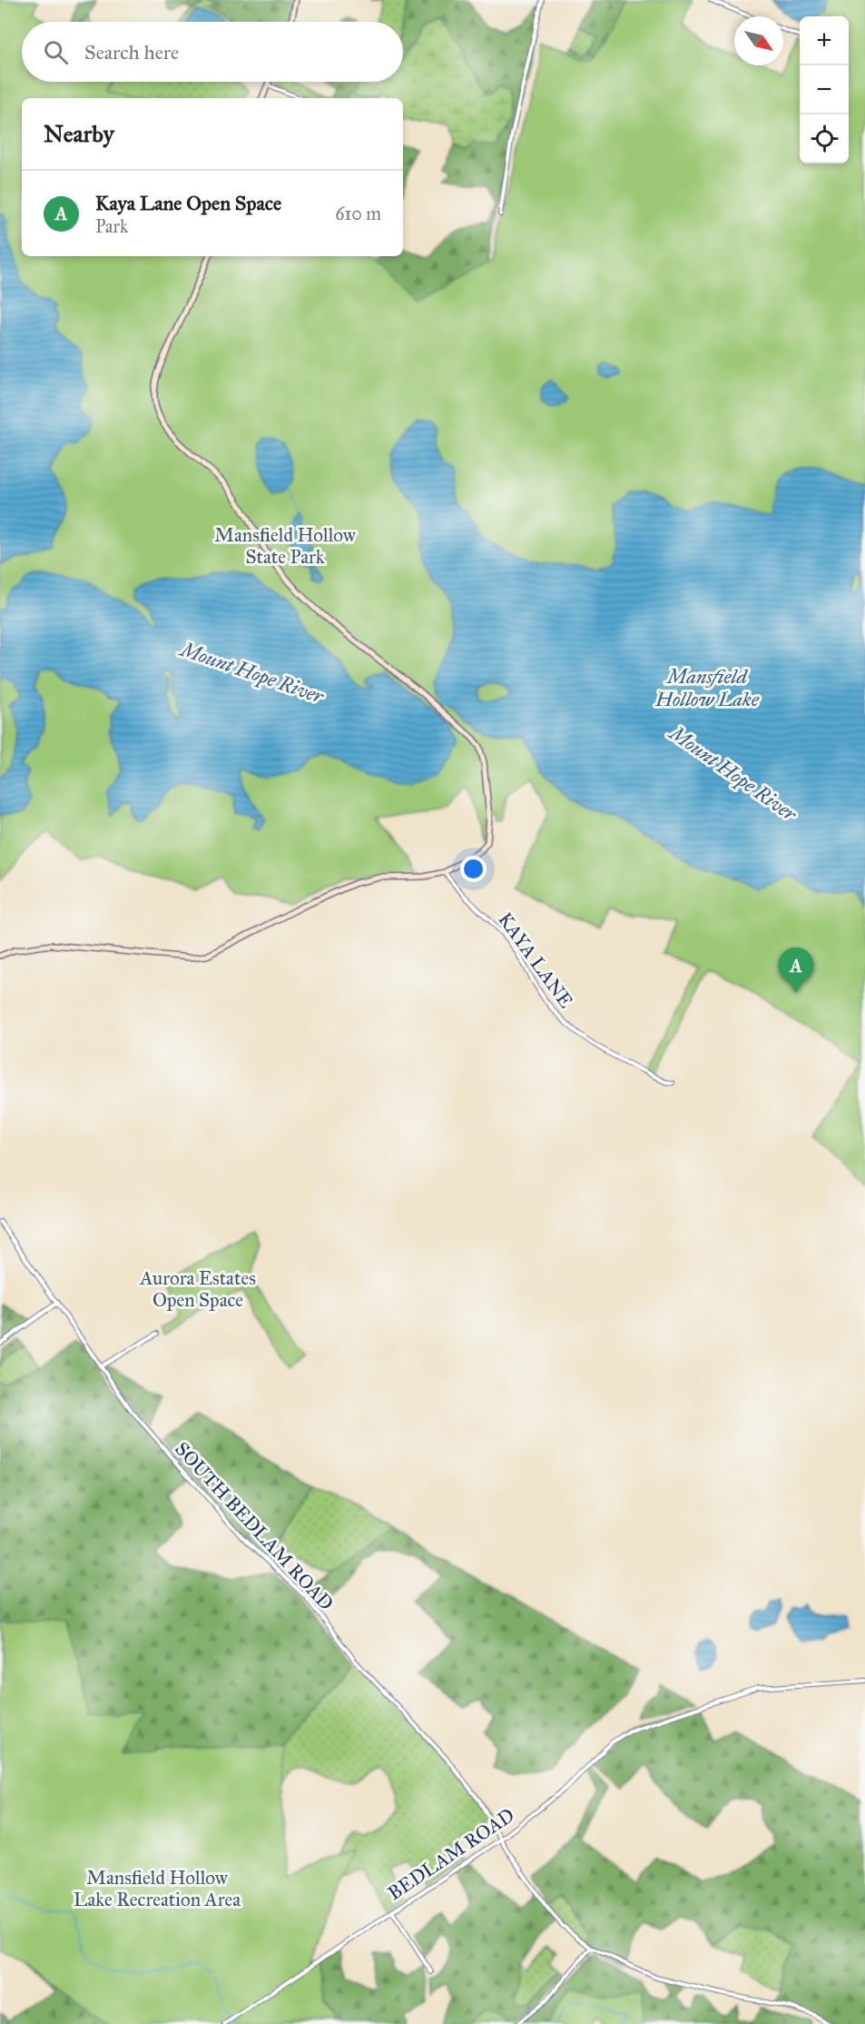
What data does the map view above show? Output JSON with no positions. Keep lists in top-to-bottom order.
{
  "streets": {
    "street": ["KAYA LANE", "SOUTH BEDLAM ROAD", "BEDLAM ROAD"]
  },
  "crossings": [
    ["SOUTH BEDLAM ROAD", "BEDLAM ROAD"]
  ],
  "water": ["Mount Hope River", "Mansfield Hollow Lake"],
  "parks": ["Mansfield Hollow State Park", "Aurora Estates Open Space", "Mansfield Hollow Lake Recreation Area"],
  "north": "bottom right",
  "page": {
    "map_buttons": ["+", "−"],
    "search": "Search here",
    "heading": "Nearby",
    "list": [
      {
        "mark": "A",
        "name": "Kaya Lane Open Space",
        "note": "Park",
        "value": "610 m"
      }
    ],
    "pins": "A"
  }
}
